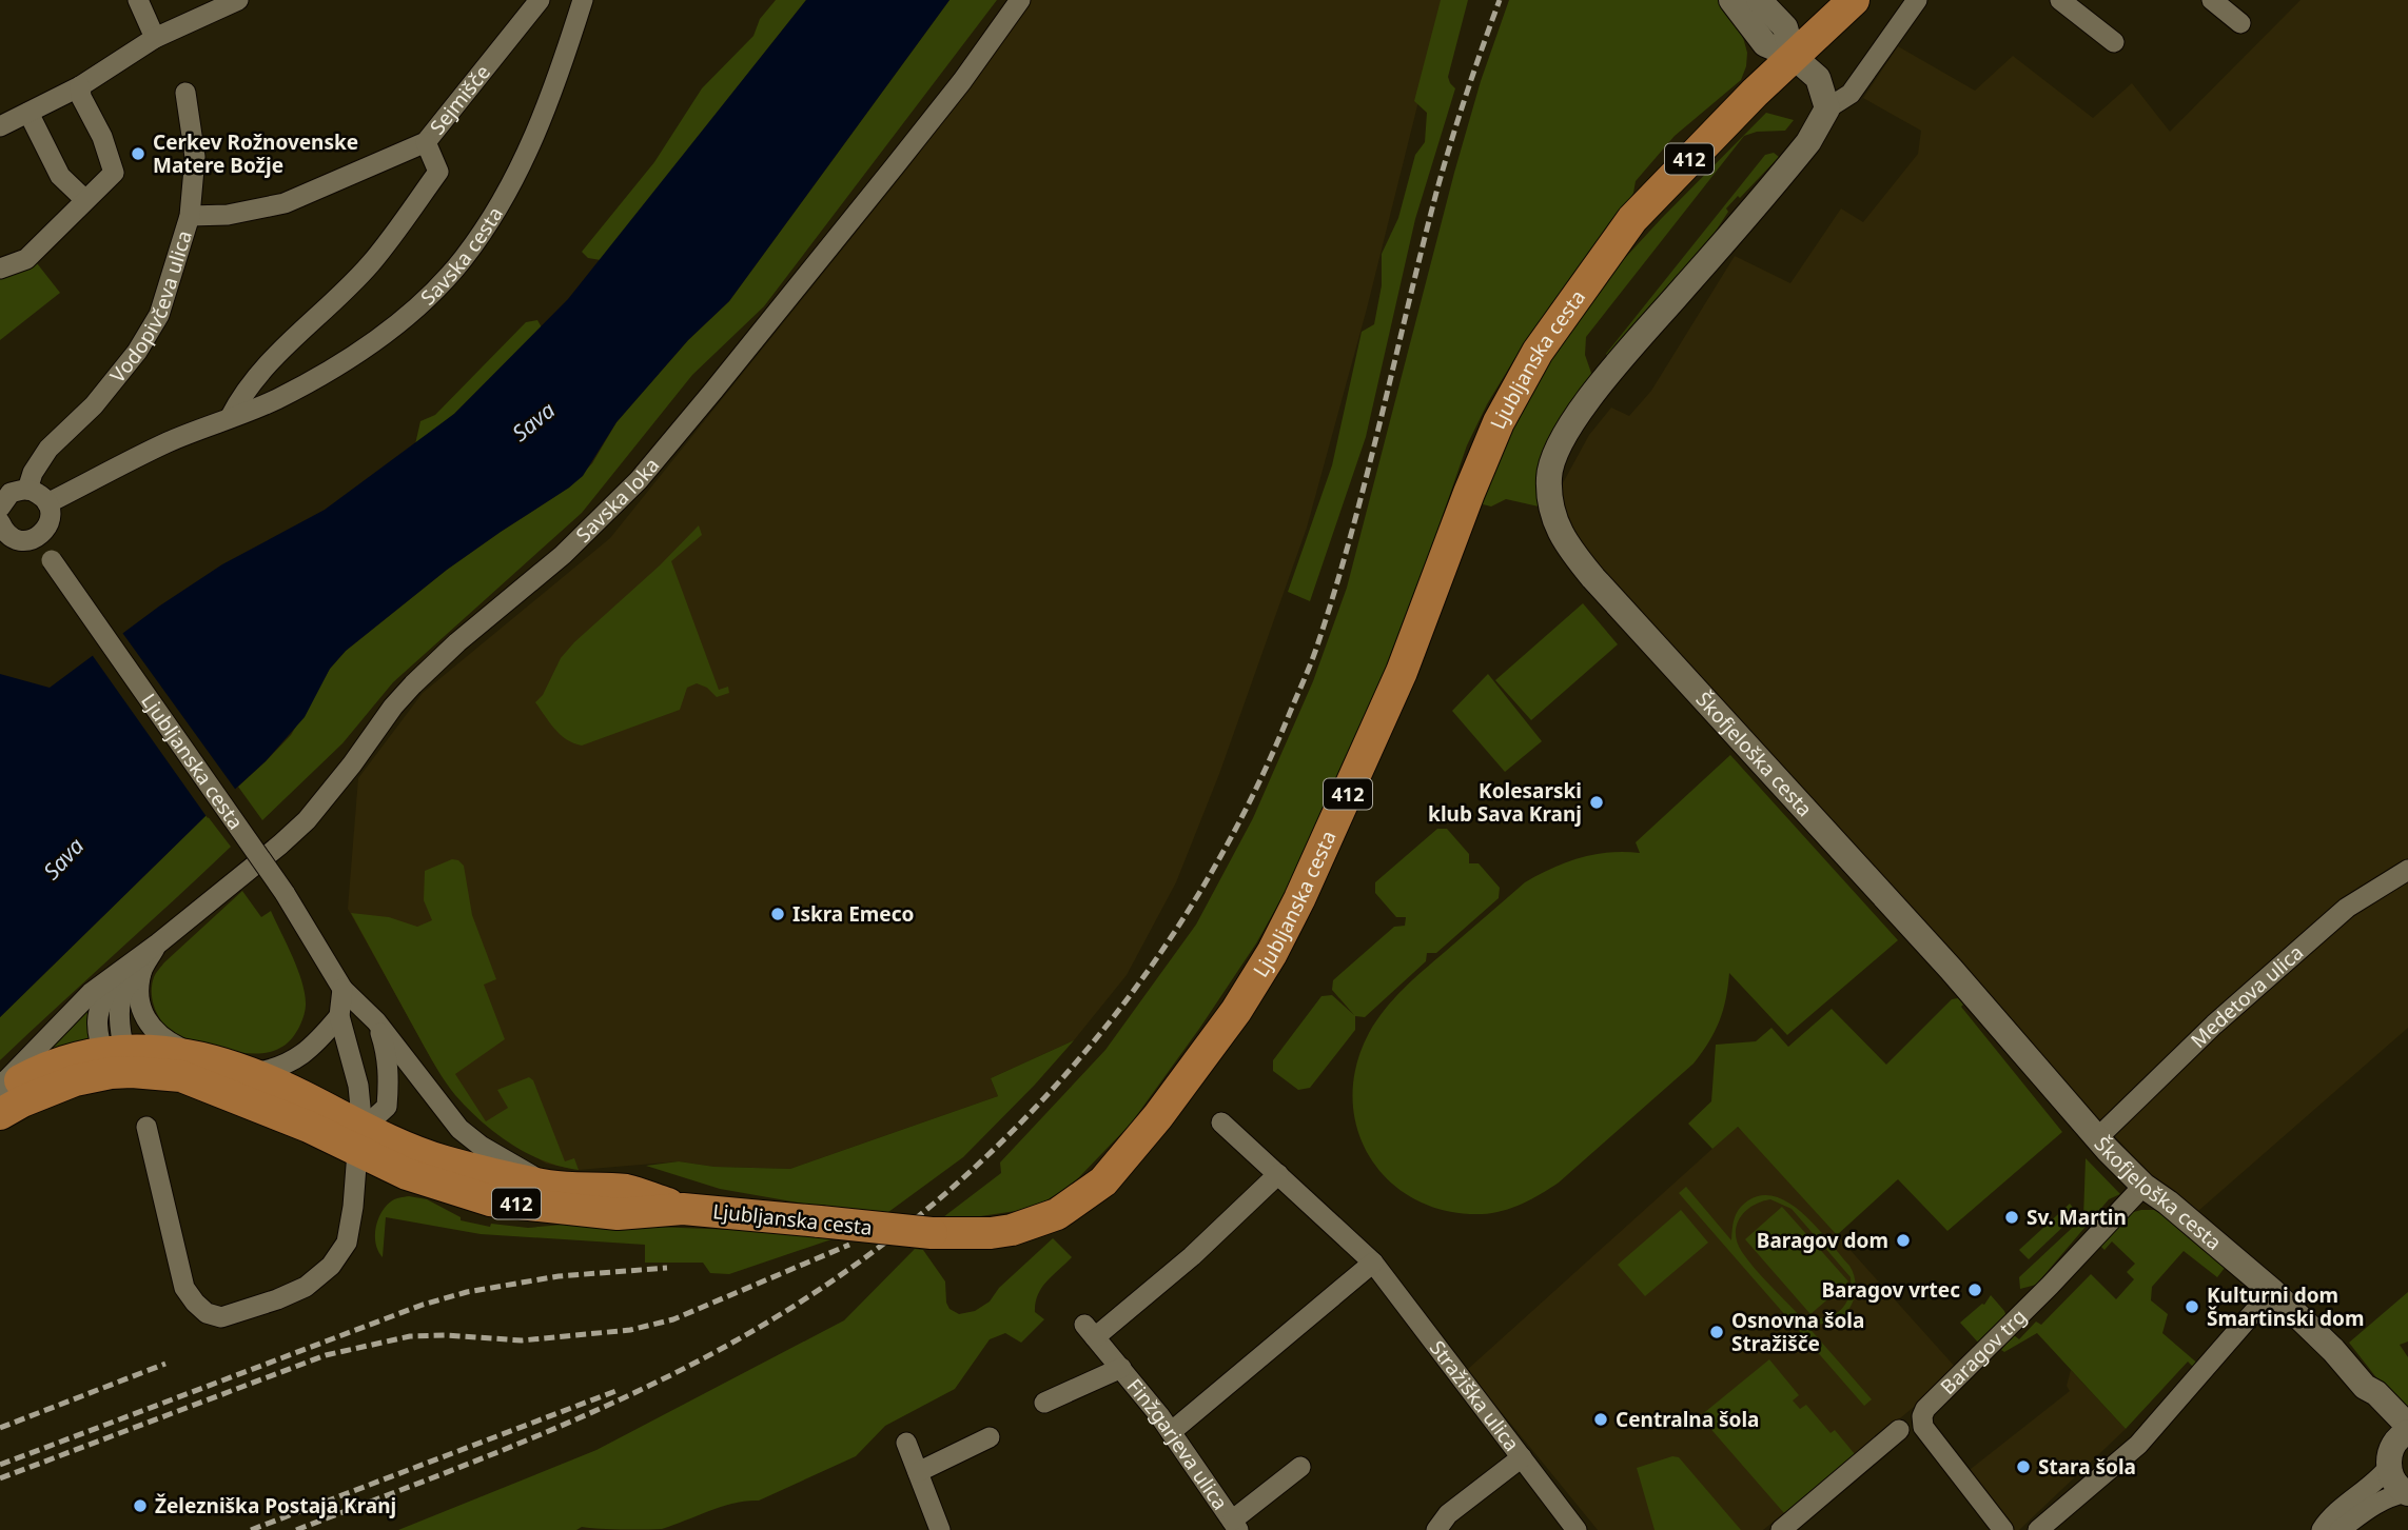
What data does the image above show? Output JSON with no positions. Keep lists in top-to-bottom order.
{
  "streets": {
    "main road": ["412", "Ljubljanska cesta"],
    "street": [
      "Sejmišče",
      "Savska cesta",
      "Vodopivčeva ulica",
      "Savska loka",
      "Škofjeloška cesta",
      "Medetova ulica",
      "Baragov trg",
      "Stražiška ulica",
      "Finžgarjeva ulica"
    ]
  },
  "crossings": [
    ["Sejmišče", "Vodopivčeva ulica"],
    ["412", "Ljubljanska cesta"],
    ["412", "Savska loka"],
    ["Škofjeloška cesta", "Medetova ulica"],
    ["Škofjeloška cesta", "Baragov trg"],
    ["Stražiška ulica", "Finžgarjeva ulica"]
  ],
  "water": ["Sava"],
  "places": [
    "Cerkev Rožnovenske Matere Božje",
    "Kolesarski klub Sava Kranj",
    "Iskra Emeco",
    "Sv. Martin",
    "Baragov dom",
    "Baragov vrtec",
    "Kulturni dom Šmartinski dom",
    "Osnovna šola Stražišče",
    "Centralna šola",
    "Stara šola",
    "Železniška Postaja Kranj"
  ]
}
